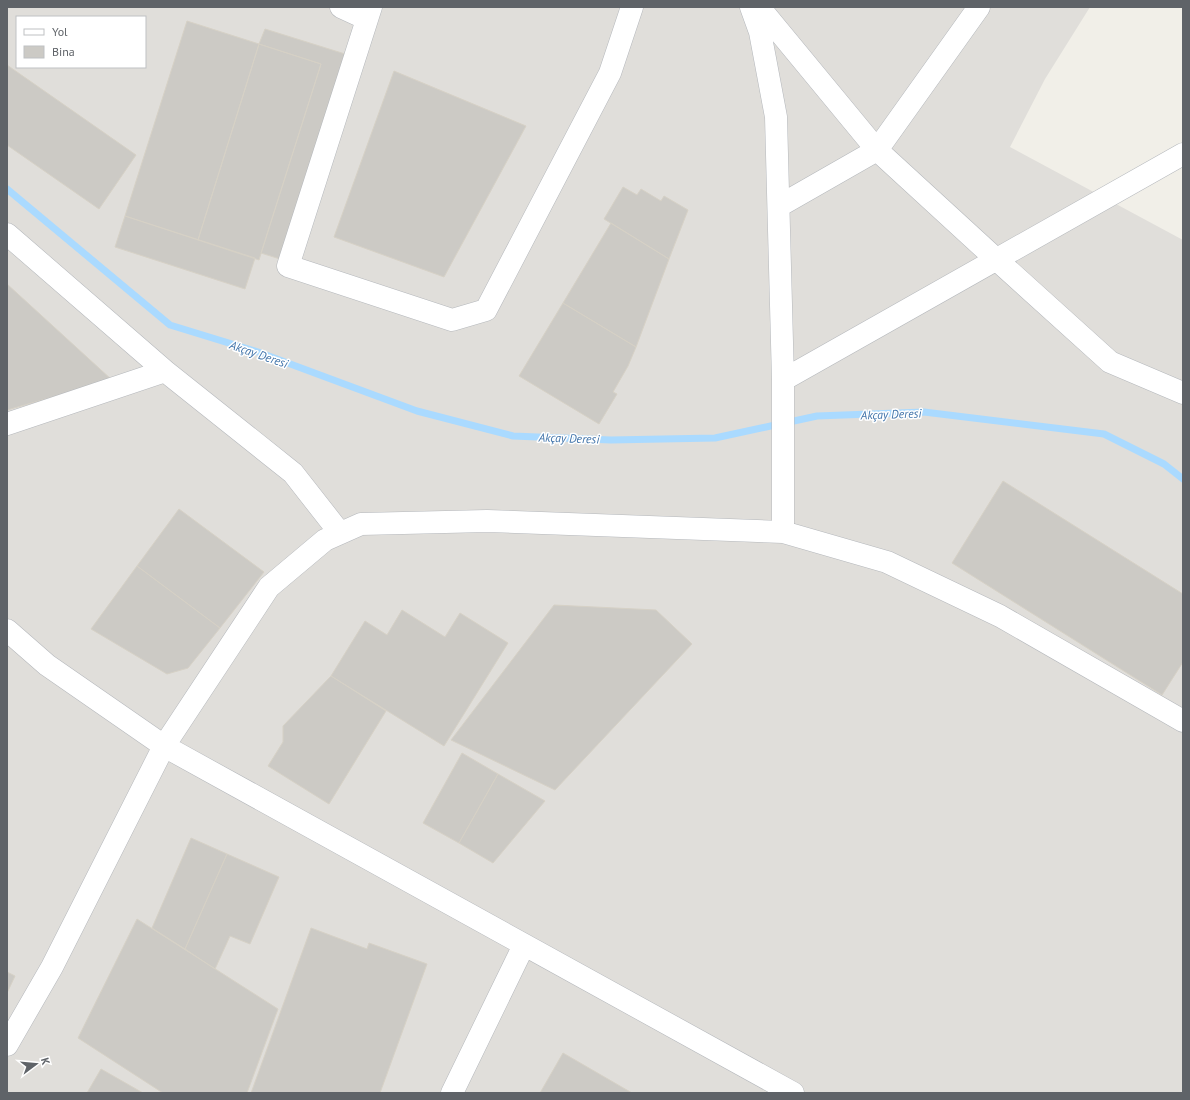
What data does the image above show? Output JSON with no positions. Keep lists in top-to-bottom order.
{
  "water": ["Akçay Deresi"],
  "legend": ["Yol", "Bina"],
  "north": "right"
}
